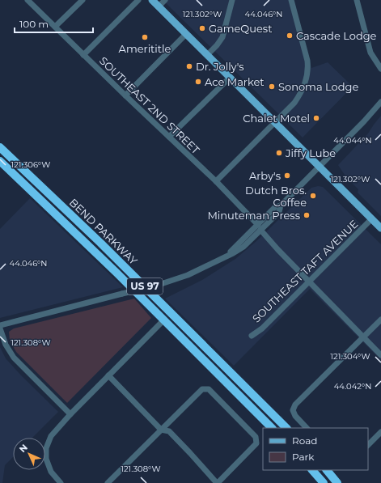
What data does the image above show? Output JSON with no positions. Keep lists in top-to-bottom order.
{
  "streets": {
    "highway": ["BEND PARKWAY", "US 97"],
    "street": ["SOUTHEAST 2ND STREET", "SOUTHEAST TAFT AVENUE"]
  },
  "crossings": [
    ["SOUTHEAST 2ND STREET", "SOUTHEAST TAFT AVENUE"]
  ],
  "places": [
    "GameQuest",
    "Cascade Lodge",
    "Amerititle",
    "Dr. Jolly's",
    "Ace Market",
    "Sonoma Lodge",
    "Chalet Motel",
    "Jiffy Lube",
    "Arby's",
    "Dutch Bros. Coffee",
    "Minuteman Press"
  ],
  "legend": ["Road", "Park"],
  "scale_bar": "100 m",
  "north": "top left",
  "coordinates": [
    "121.302°W",
    "44.046°N",
    "44.044°N",
    "121.306°W",
    "121.308°W",
    "121.304°W",
    "44.042°N"
  ]
}
